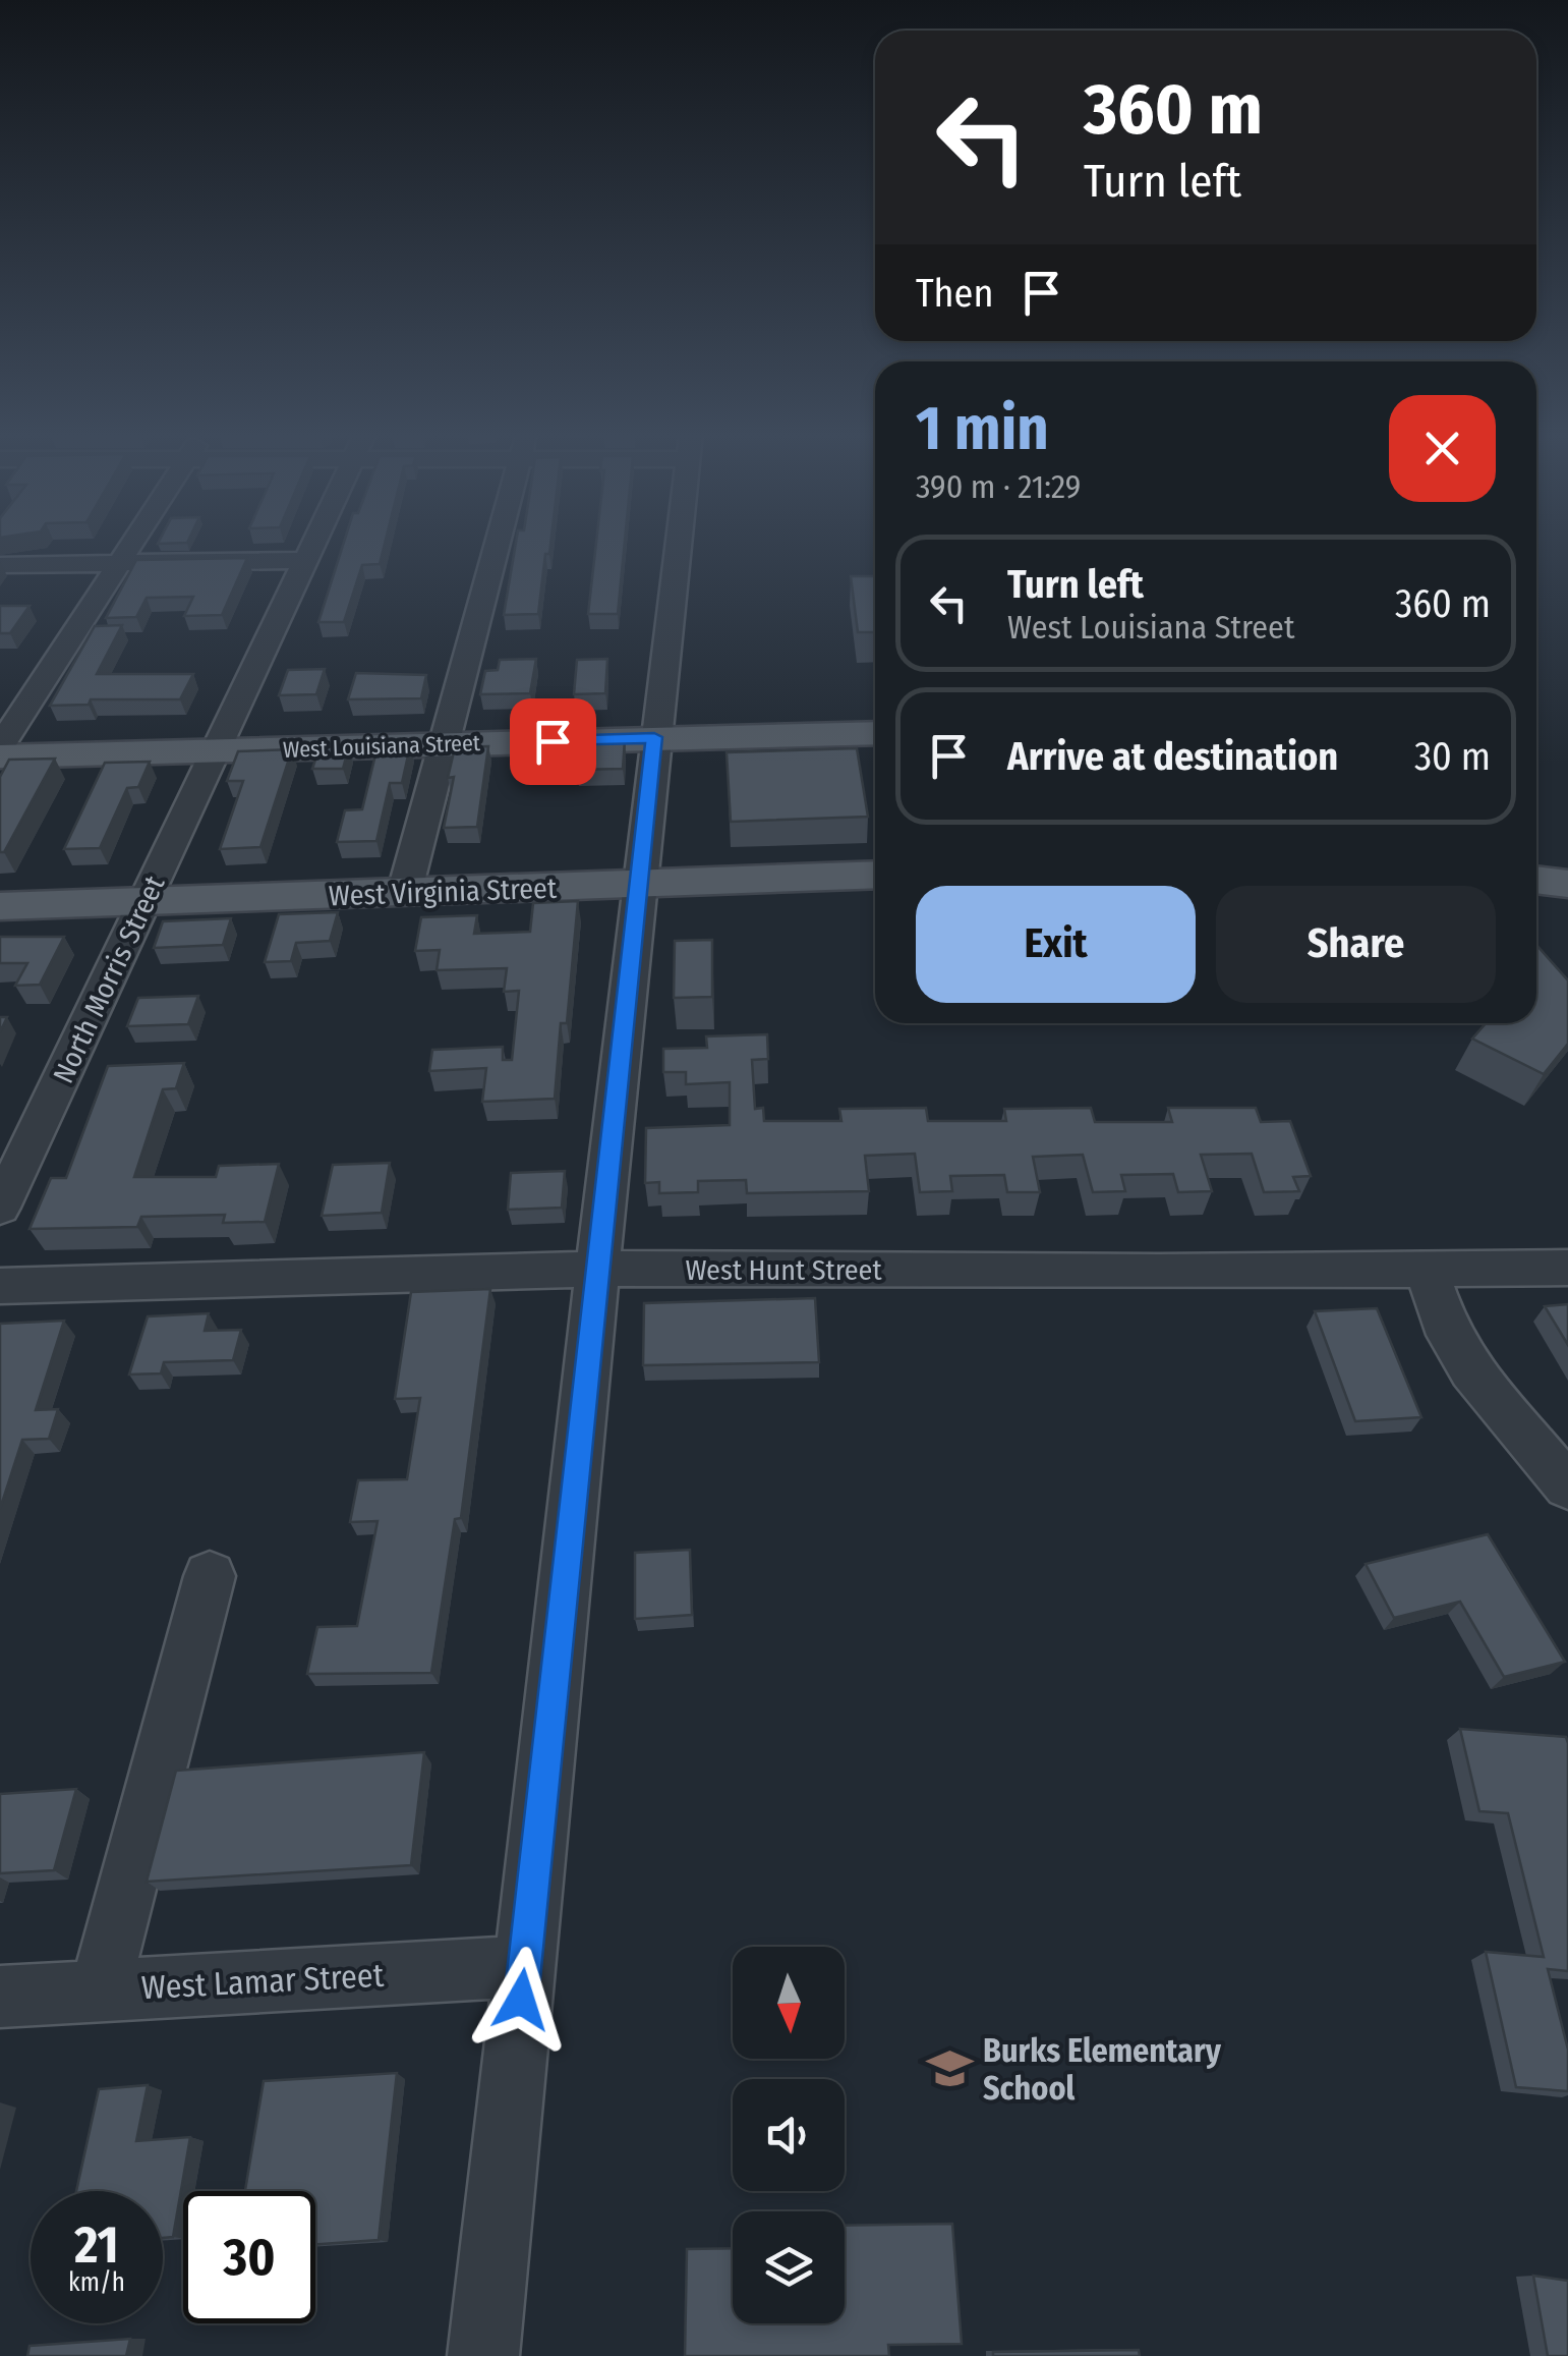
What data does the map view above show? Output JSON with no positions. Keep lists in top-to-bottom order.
{
  "streets": {
    "main road": ["West Louisiana Street", "West Virginia Street"],
    "street": ["North Morris Street", "West Hunt Street", "West Lamar Street"]
  },
  "crossings": [
    ["West Louisiana Street", "North Morris Street"],
    ["West Virginia Street", "North Morris Street"]
  ],
  "places": {
    "school or university": ["Burks Elementary School"]
  },
  "north": "bottom",
  "page": {
    "turn": ["360 m", "Turn left"],
    "then": "Then",
    "heading": ["1 min", "390 m · 21:29"],
    "list": [
      {
        "name": "Turn left",
        "note": "West Louisiana Street",
        "value": "360 m"
      },
      {
        "name": "Arrive at destination",
        "value": "30 m"
      }
    ],
    "buttons": ["Exit", "Share"],
    "speed": "21 km/h",
    "limit": "30"
  }
}
